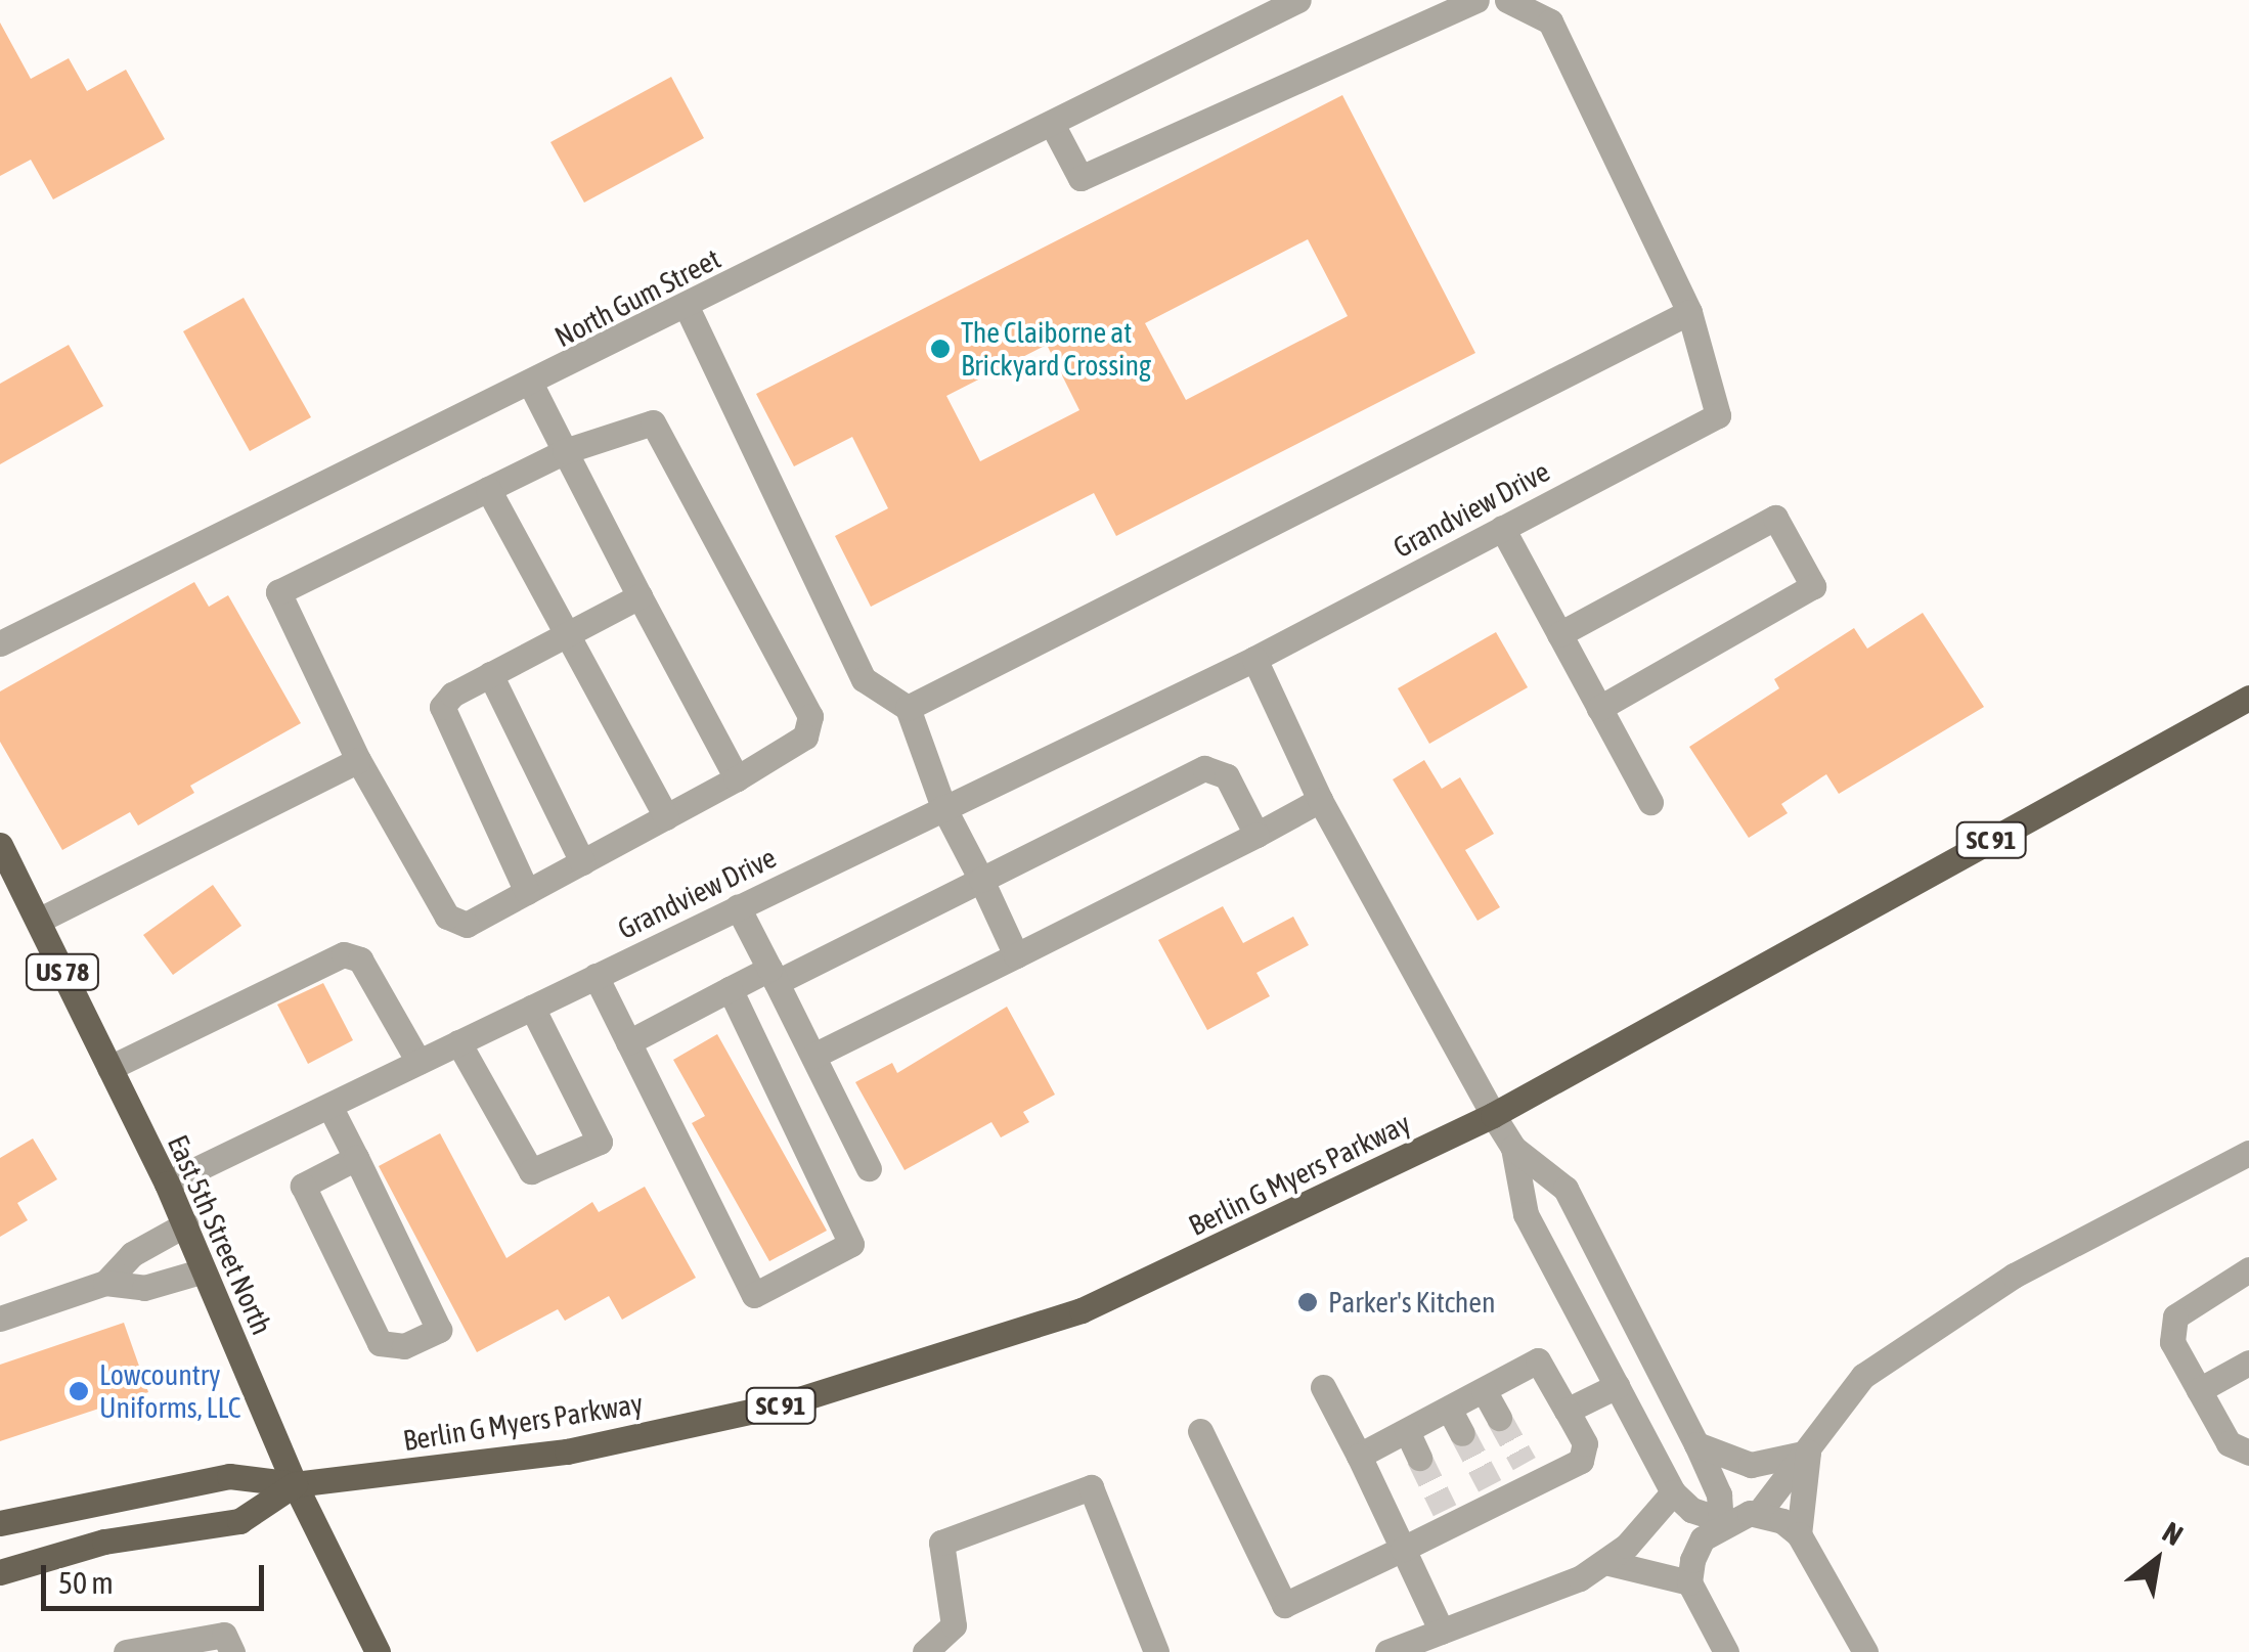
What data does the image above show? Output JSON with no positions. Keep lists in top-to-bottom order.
{
  "streets": {
    "main road": [
      "SC 91",
      "US 78",
      "Berlin G Myers Parkway",
      "East 5th Street North"
    ],
    "street": ["North Gum Street", "Grandview Drive"]
  },
  "crossings": [
    ["Grandview Drive", "East 5th Street North"],
    ["Berlin G Myers Parkway", "East 5th Street North"]
  ],
  "places": ["The Claiborne at Brickyard Crossing", "Parker's Kitchen", "Lowcountry Uniforms, LLC"],
  "scale_bar": "50 m",
  "north": "top right"
}
